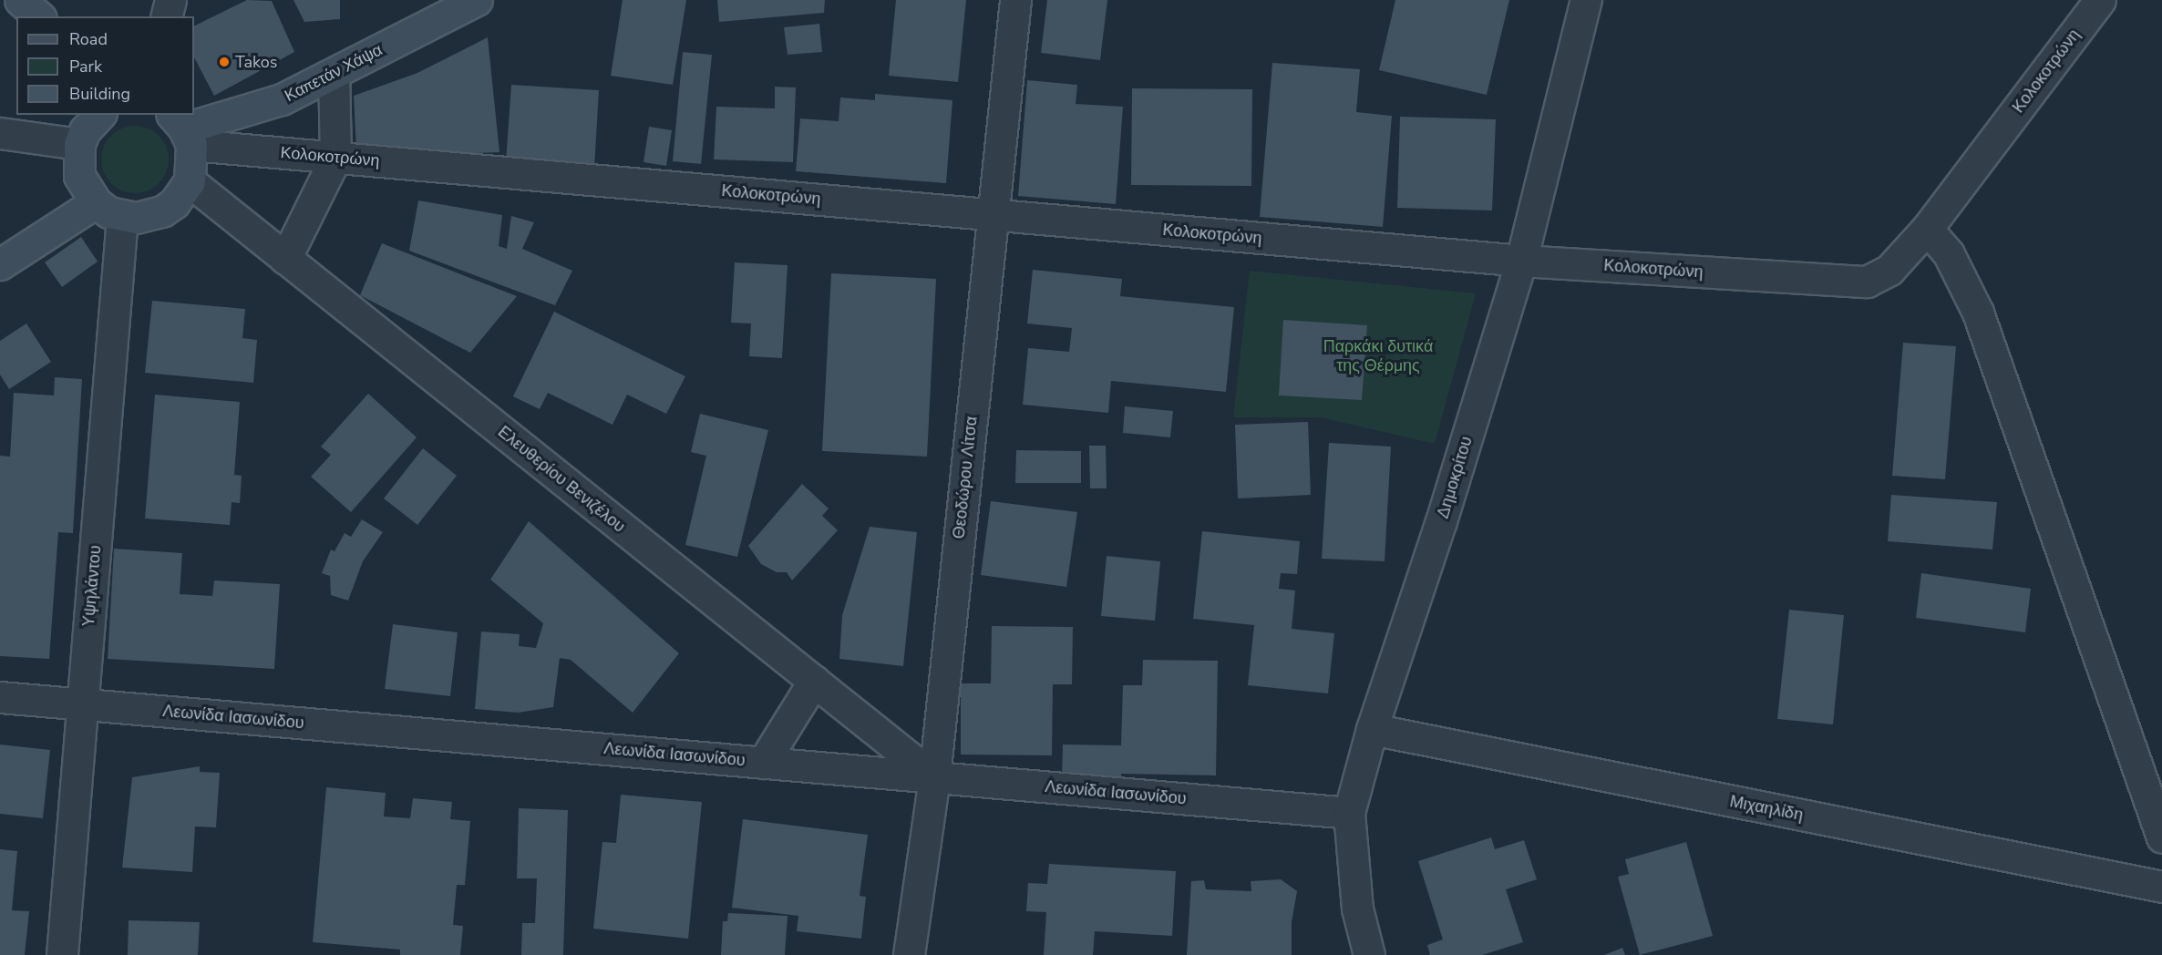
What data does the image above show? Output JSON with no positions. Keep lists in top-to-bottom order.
{
  "streets": {
    "main road": ["Καπετάν Χάψα"],
    "street": [
      "Κολοκοτρώνη",
      "Θεοδώρου Λίτσα",
      "Δημοκρίτου",
      "Ελευθερίου Βενιζέλου",
      "Υψηλάντου",
      "Λεωνίδα Ιασωνίδου",
      "Μιχαηλίδη"
    ]
  },
  "crossings": [
    ["Κολοκοτρώνη", "Καπετάν Χάψα"],
    ["Κολοκοτρώνη", "Θεοδώρου Λίτσα"],
    ["Κολοκοτρώνη", "Δημοκρίτου"],
    ["Θεοδώρου Λίτσα", "Ελευθερίου Βενιζέλου"],
    ["Θεοδώρου Λίτσα", "Λεωνίδα Ιασωνίδου"],
    ["Δημοκρίτου", "Λεωνίδα Ιασωνίδου"],
    ["Δημοκρίτου", "Μιχαηλίδη"],
    ["Ελευθερίου Βενιζέλου", "Λεωνίδα Ιασωνίδου"],
    ["Υψηλάντου", "Λεωνίδα Ιασωνίδου"]
  ],
  "parks": ["Παρκάκι δυτικά της Θέρμης"],
  "places": ["Takos"],
  "legend": ["Road", "Park", "Building"]
}
